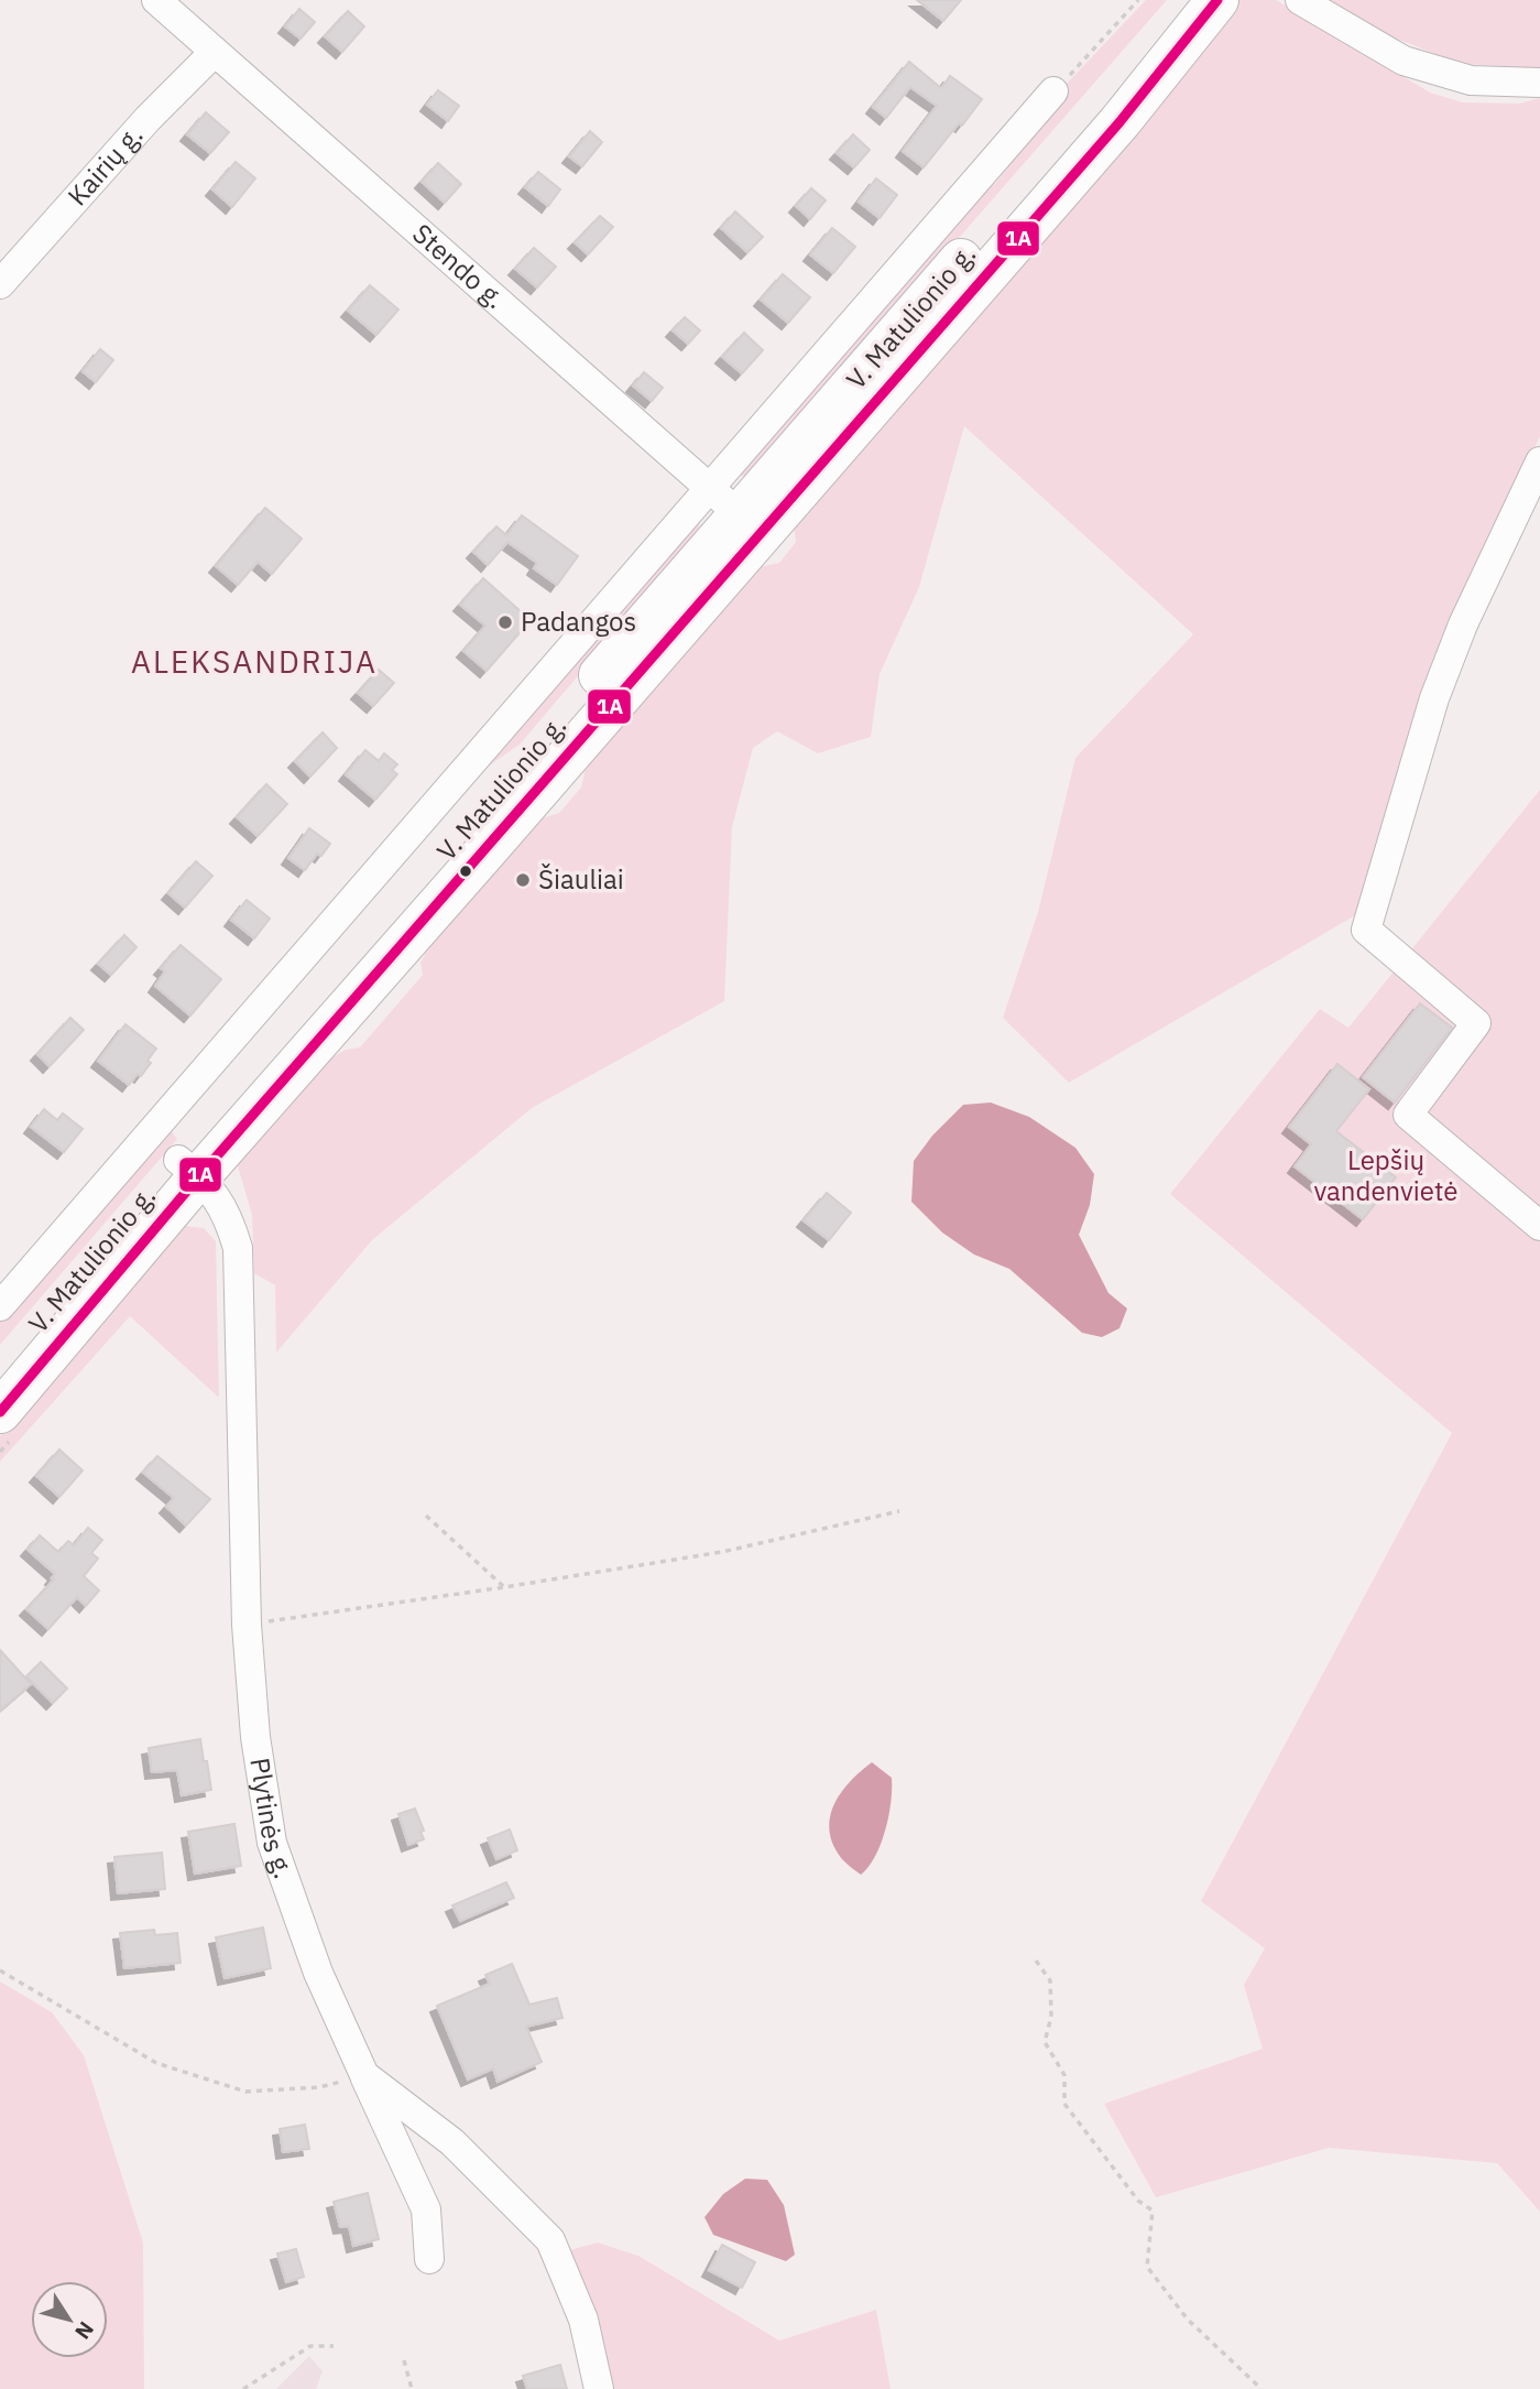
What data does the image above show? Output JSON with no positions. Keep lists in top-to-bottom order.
{
  "streets": {
    "highway": ["V. Matulionio g."],
    "street": ["Kairių g.", "Stendo g.", "Plytinės g."]
  },
  "crossings": [
    ["Kairių g.", "Stendo g."],
    ["Stendo g.", "V. Matulionio g."],
    ["V. Matulionio g.", "Plytinės g."]
  ],
  "districts": ["ALEKSANDRIJA"],
  "parks": ["Lepšių vandenvietė"],
  "places": ["Padangos", "Šiauliai"],
  "lines": ["transit line 1A"],
  "north": "bottom right"
}
